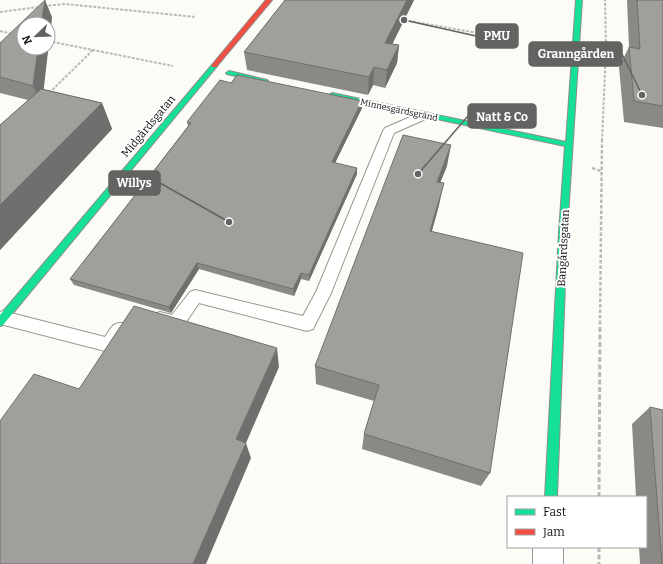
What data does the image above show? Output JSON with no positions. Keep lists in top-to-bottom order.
{
  "streets": {
    "street": ["Minnesgärdsgränd", "Midgårdsgatan", "Bangårdsgatan"]
  },
  "crossings": [
    ["Minnesgärdsgränd", "Bangårdsgatan"]
  ],
  "places": [
    "PMU",
    "Granngården",
    "Natt & Co",
    "Willys"
  ],
  "legend": ["Fast", "Jam"],
  "north": "bottom left"
}
